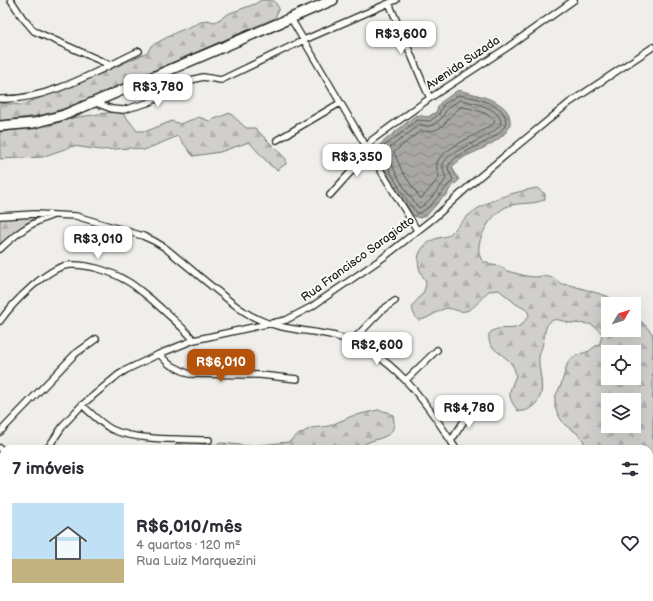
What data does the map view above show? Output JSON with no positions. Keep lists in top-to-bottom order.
{
  "streets": {
    "street": ["Avenida Suzada", "Rua Francisco Saragiotto"]
  },
  "north": "top right",
  "page": {
    "price": [
      "R$3,600",
      "R$3,780",
      "R$3,350",
      "R$3,010",
      "R$2,600",
      "R$6,010",
      "R$4,780"
    ],
    "heading": "7 imóveis",
    "list": [
      {
        "name": "R$6,010/mês",
        "note": "4 quartos · 120 m² · Rua Luiz Marquezini"
      }
    ]
  }
}
